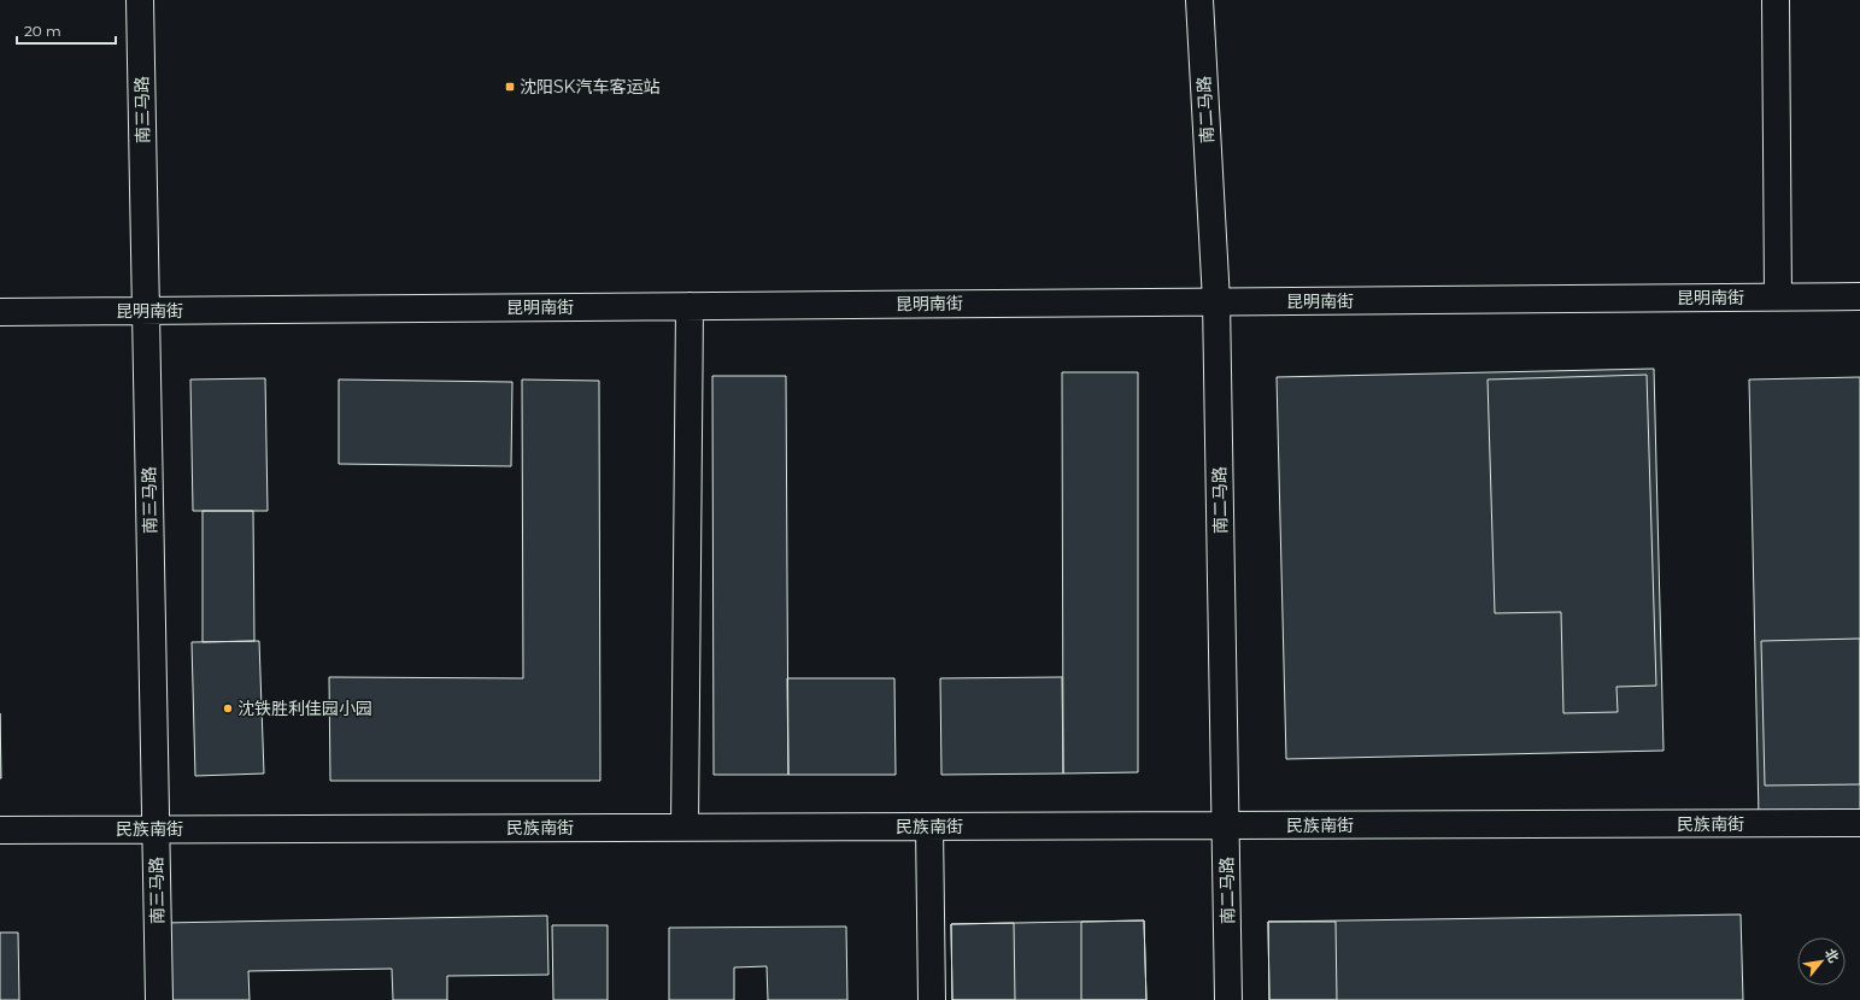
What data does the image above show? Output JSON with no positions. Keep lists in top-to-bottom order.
{
  "streets": {
    "street": [
      "南三马路",
      "南二马路",
      "昆明南街",
      "民族南街"
    ]
  },
  "crossings": [
    ["南三马路", "昆明南街"],
    ["南三马路", "民族南街"],
    ["南二马路", "昆明南街"],
    ["南二马路", "民族南街"]
  ],
  "places": {
    "transit": ["沈阳SK汽车客运站"],
    "other": ["沈铁胜利佳园小园"]
  },
  "scale_bar": "20 m",
  "north": "top right"
}
